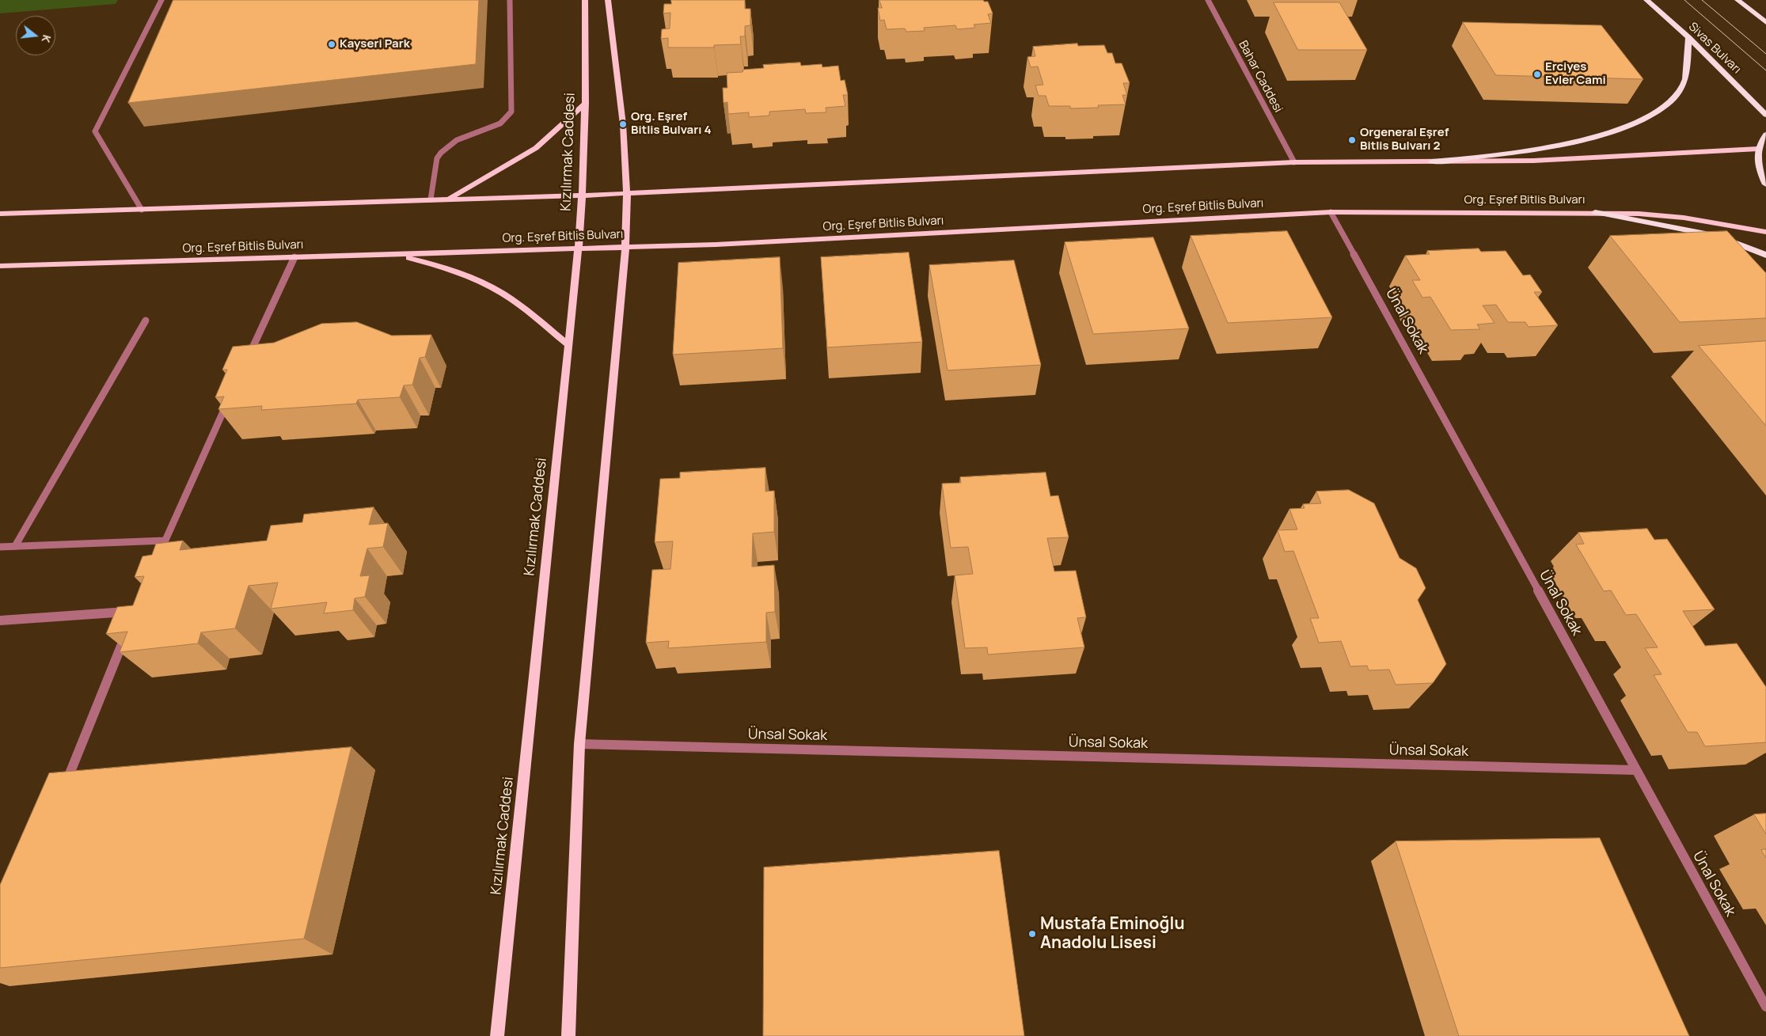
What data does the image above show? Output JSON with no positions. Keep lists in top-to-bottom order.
{
  "streets": {
    "highway": ["Sivas Bulvarı"],
    "main road": ["Kızılırmak Caddesi", "Org. Eşref Bitlis Bulvarı"],
    "street": ["Bahar Caddesi", "Ünal Sokak", "Ünsal Sokak"]
  },
  "crossings": [
    ["Kızılırmak Caddesi", "Org. Eşref Bitlis Bulvarı"],
    ["Org. Eşref Bitlis Bulvarı", "Ünal Sokak"],
    ["Ünal Sokak", "Ünsal Sokak"]
  ],
  "places": [
    "Kayseri Park",
    "Erciyes Evler Cami",
    "Org. Eşref Bitlis Bulvarı 4",
    "Orgeneral Eşref Bitlis Bulvarı 2",
    "Mustafa Eminoğlu Anadolu Lisesi"
  ],
  "north": "right"
}
